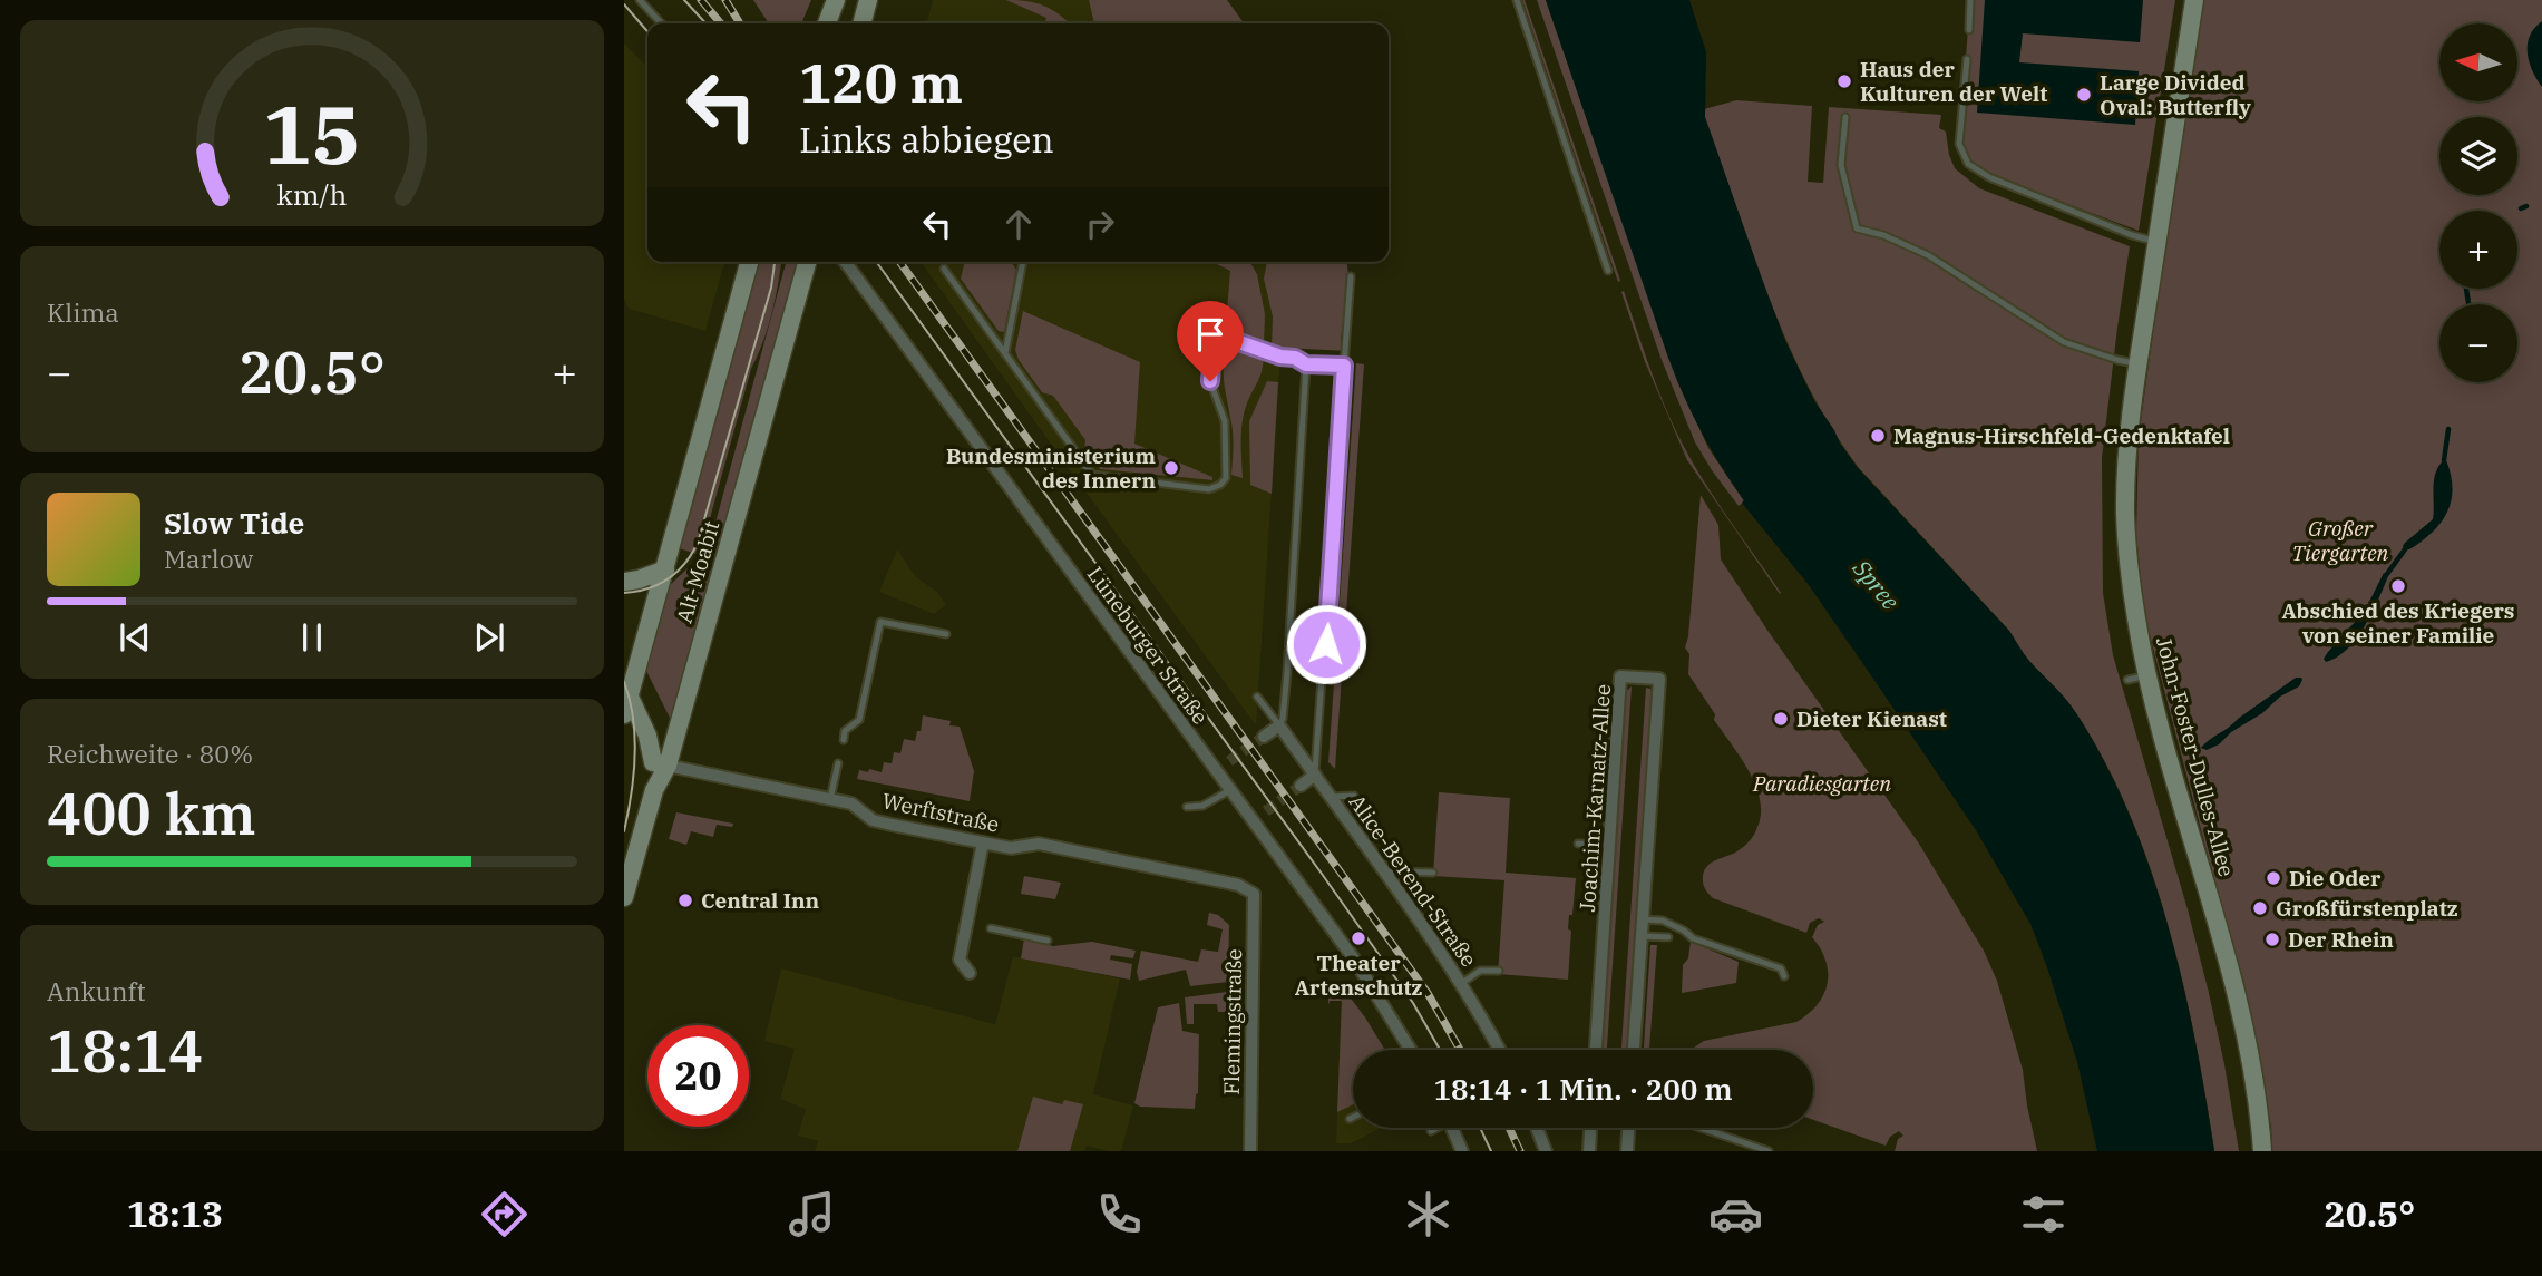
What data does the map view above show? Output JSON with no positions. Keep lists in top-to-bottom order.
{
  "streets": {
    "street": [
      "Alt-Moabit",
      "Lüneburger Straße",
      "John-Foster-Dulles-Allee",
      "Joachim-Karnatz-Allee",
      "Werftstraße",
      "Alice-Berend-Straße",
      "Flemingstraße"
    ]
  },
  "crossings": [
    ["Alt-Moabit", "Werftstraße"],
    ["Werftstraße", "Flemingstraße"]
  ],
  "water": ["Spree"],
  "parks": ["Großer Tiergarten", "Paradiesgarten"],
  "places": [
    "Haus der Kulturen der Welt",
    "Large Divided Oval: Butterfly",
    "Magnus-Hirschfeld-Gedenktafel",
    "Bundesministerium des Innern",
    "Abschied des Kriegers von seiner Familie",
    "Dieter Kienast",
    "Die Oder",
    "Central Inn",
    "Großfürstenplatz",
    "Theater Artenschutz",
    "Der Rhein"
  ],
  "north": "left",
  "page": {
    "map_buttons": ["+", "−"],
    "turn": ["120 m", "Links abbiegen"],
    "tile": [
      "Klima",
      ["Reichweite · 80%", "400 km"],
      ["Ankunft", "18:14"]
    ],
    "heat": ["−", "20.5°", "+"],
    "song": ["Slow Tide", "Marlow"],
    "limit": "20",
    "trip": "18:14 · 1 Min. · 200 m",
    "tabs": ["18:13", "20.5°"],
    "gauge": ["15", "km/h"]
  }
}
